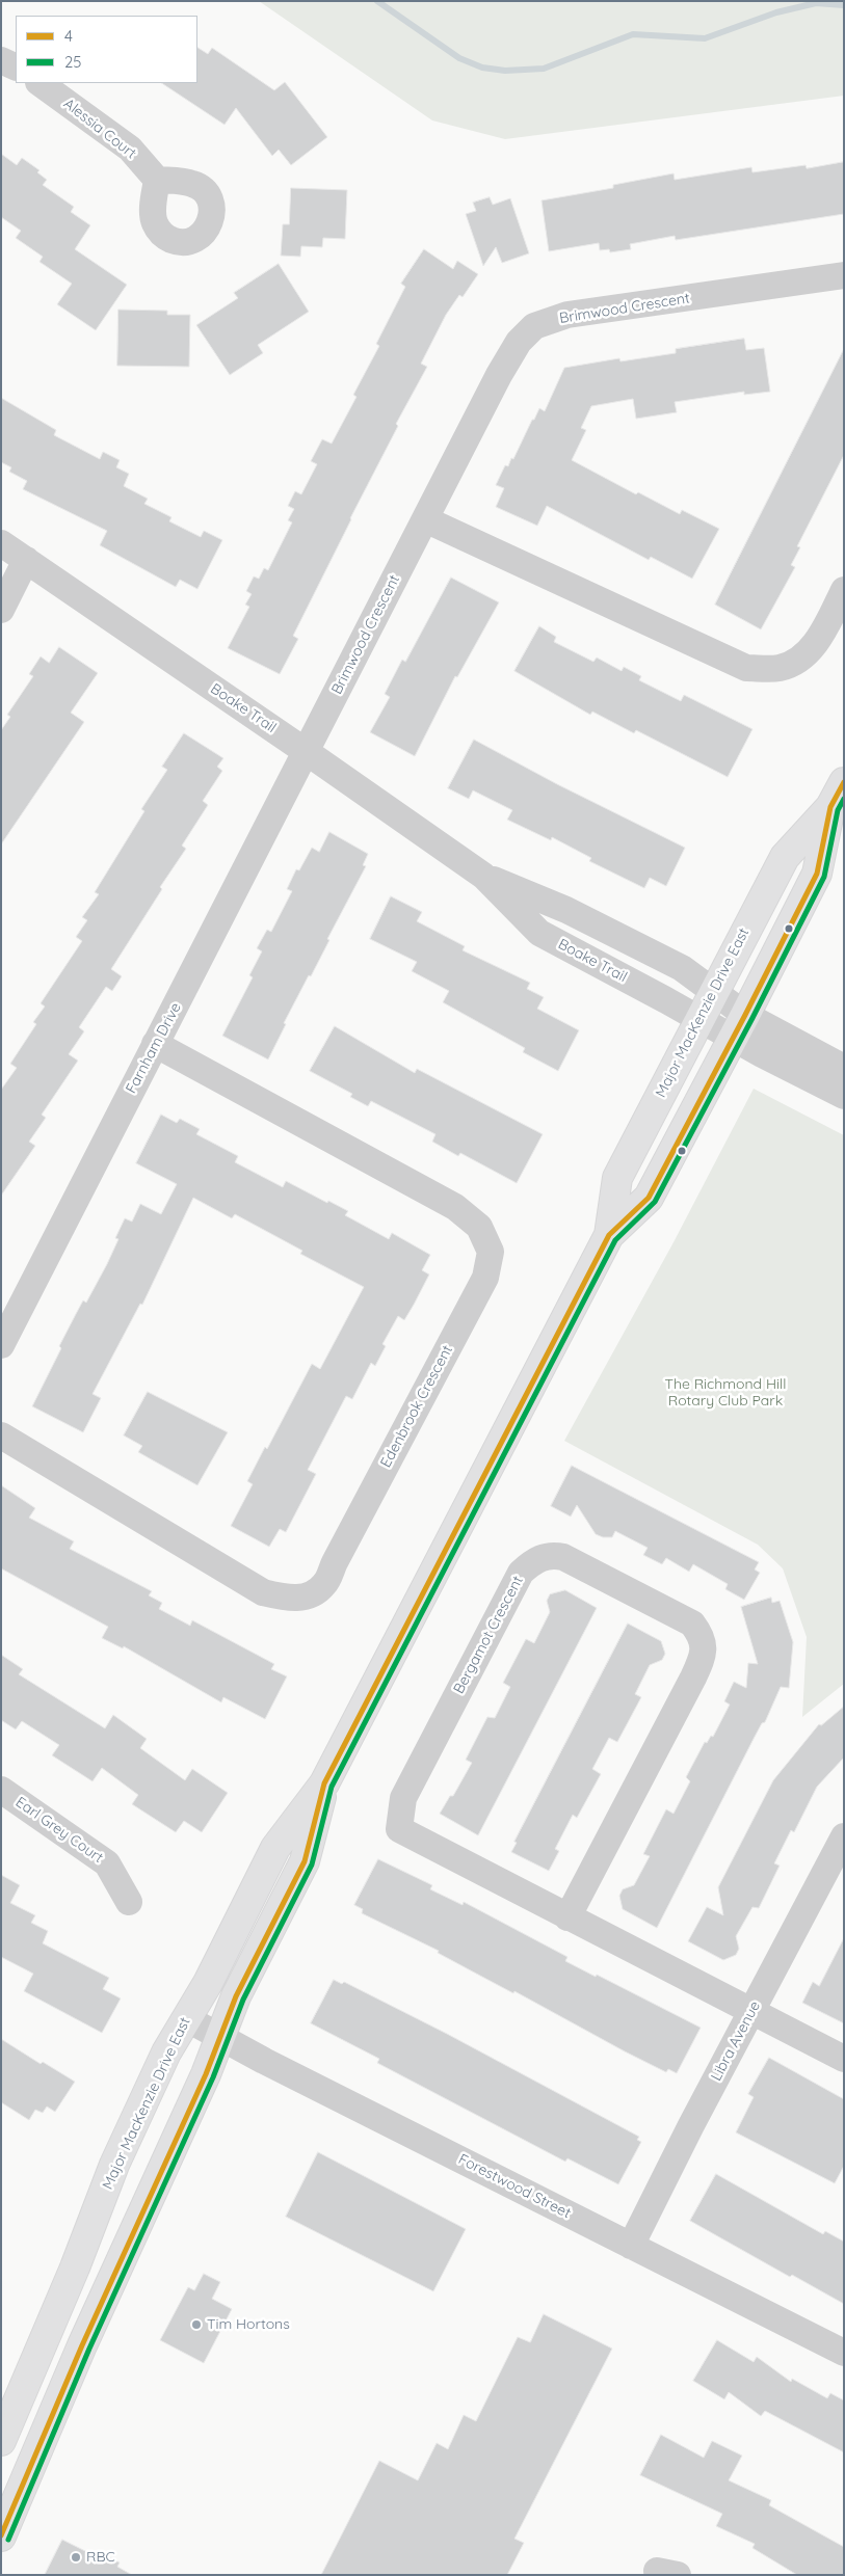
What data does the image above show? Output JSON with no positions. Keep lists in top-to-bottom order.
{
  "streets": {
    "main road": ["Major MacKenzie Drive East"],
    "street": [
      "Alessia Court",
      "Brimwood Crescent",
      "Boake Trail",
      "Farnham Drive",
      "Edenbrook Crescent",
      "Bergamot Crescent",
      "Earl Grey Court",
      "Libra Avenue",
      "Forestwood Street"
    ]
  },
  "crossings": [
    ["Brimwood Crescent", "Boake Trail"],
    ["Brimwood Crescent", "Farnham Drive"],
    ["Boake Trail", "Major MacKenzie Drive East"],
    ["Boake Trail", "Farnham Drive"],
    ["Major MacKenzie Drive East", "Forestwood Street"],
    ["Farnham Drive", "Edenbrook Crescent"],
    ["Bergamot Crescent", "Libra Avenue"],
    ["Libra Avenue", "Forestwood Street"]
  ],
  "parks": ["The Richmond Hill Rotary Club Park"],
  "places": ["Tim Hortons", "RBC"],
  "lines": ["transit line 4", "transit line 25"],
  "legend": ["4", "25"]
}
